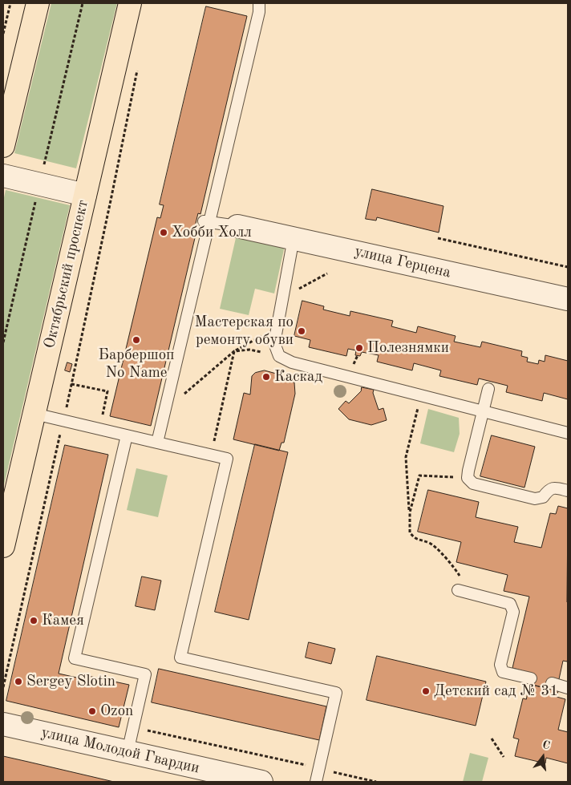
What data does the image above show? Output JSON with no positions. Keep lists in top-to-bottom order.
{
  "streets": {
    "main road": ["Октябрьский проспект"],
    "street": ["улица Герцена", "улица Молодой Гвардии"]
  },
  "places": [
    "Хобби Холл",
    "Мастерская по ремонту обуви",
    "Барбершоп No Name",
    "Полезнямки",
    "Каскад",
    "Камея",
    "Sergey Slotin",
    "Детский сад № 31",
    "Ozon"
  ],
  "north": "top"
}
